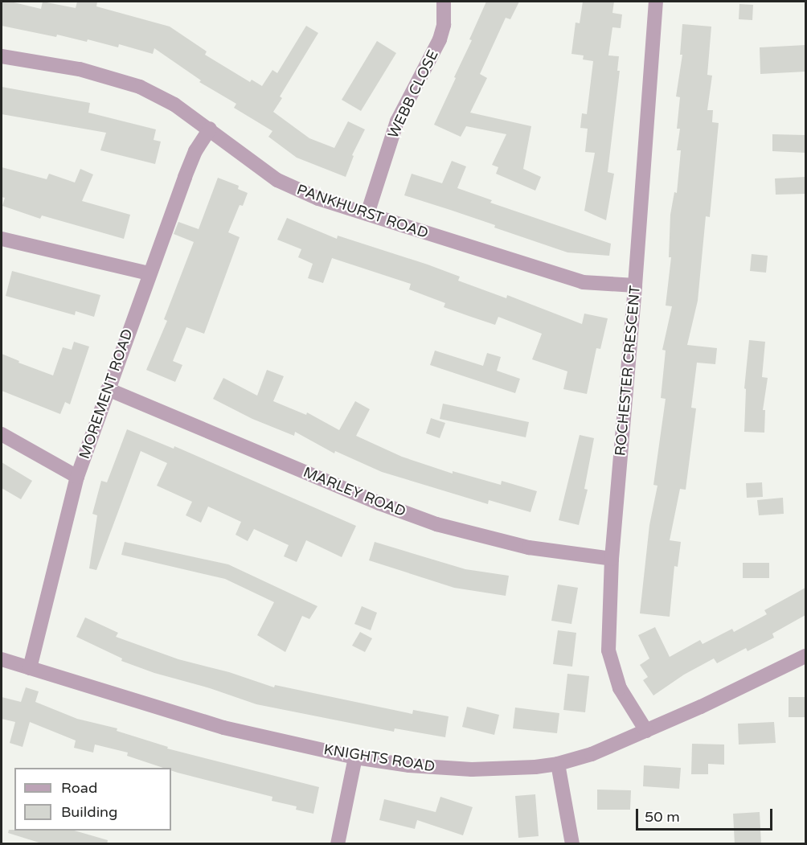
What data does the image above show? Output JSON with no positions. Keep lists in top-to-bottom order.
{
  "streets": {
    "street": [
      "WEBB CLOSE",
      "PANKHURST ROAD",
      "ROCHESTER CRESCENT",
      "MOREMENT ROAD",
      "MARLEY ROAD",
      "KNIGHTS ROAD"
    ]
  },
  "crossings": [
    ["WEBB CLOSE", "PANKHURST ROAD"],
    ["PANKHURST ROAD", "ROCHESTER CRESCENT"],
    ["PANKHURST ROAD", "MOREMENT ROAD"],
    ["ROCHESTER CRESCENT", "MARLEY ROAD"],
    ["ROCHESTER CRESCENT", "KNIGHTS ROAD"],
    ["MOREMENT ROAD", "MARLEY ROAD"],
    ["MOREMENT ROAD", "KNIGHTS ROAD"]
  ],
  "legend": ["Road", "Building"],
  "scale_bar": "50 m"
}
